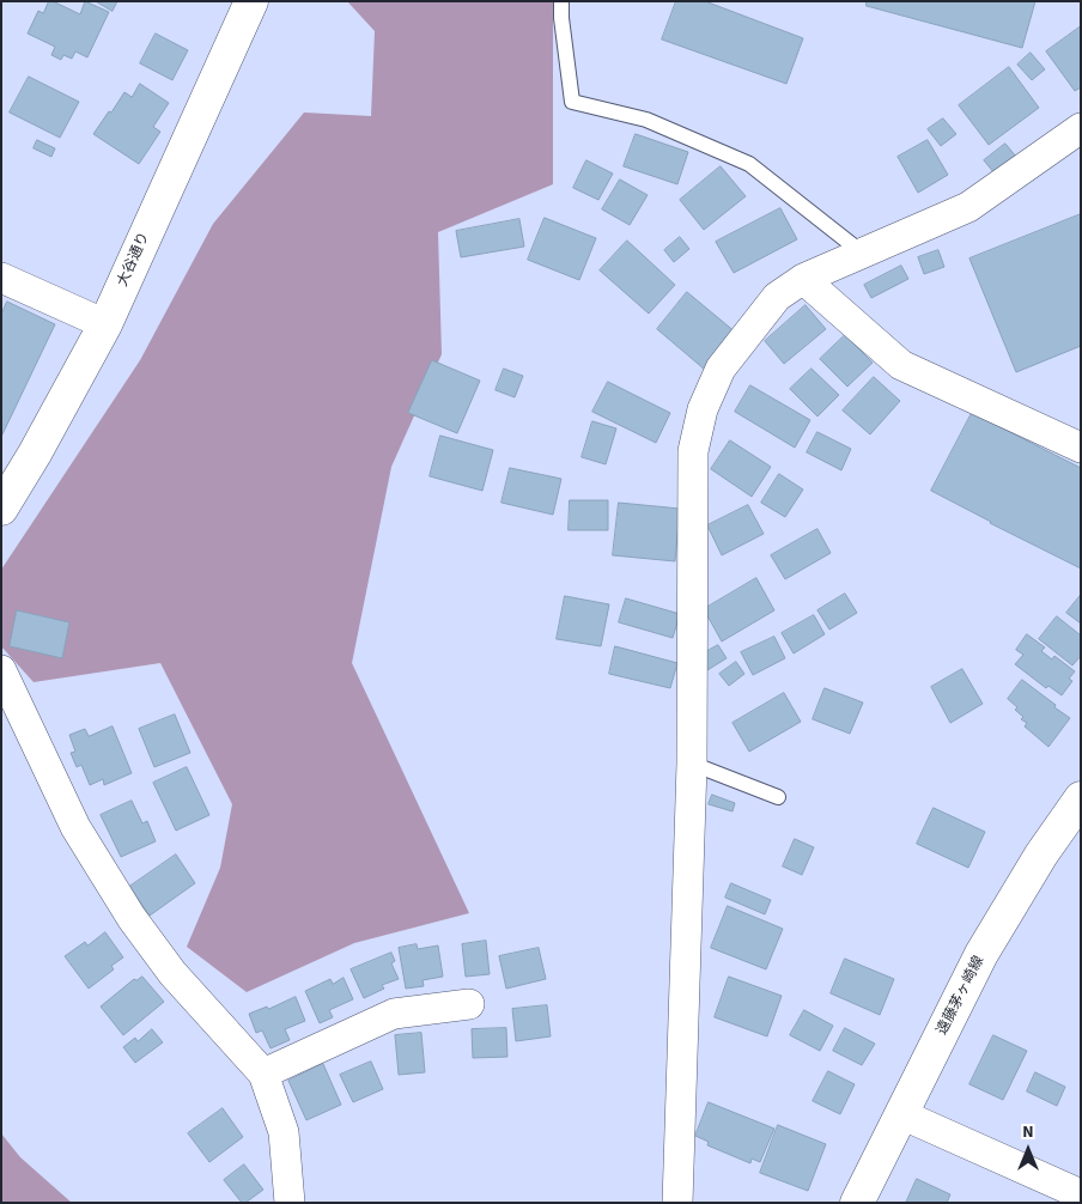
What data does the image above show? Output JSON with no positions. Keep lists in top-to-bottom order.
{
  "streets": {
    "street": ["大谷通り", "遠藤茅ヶ崎線"]
  },
  "north": "top"
}
